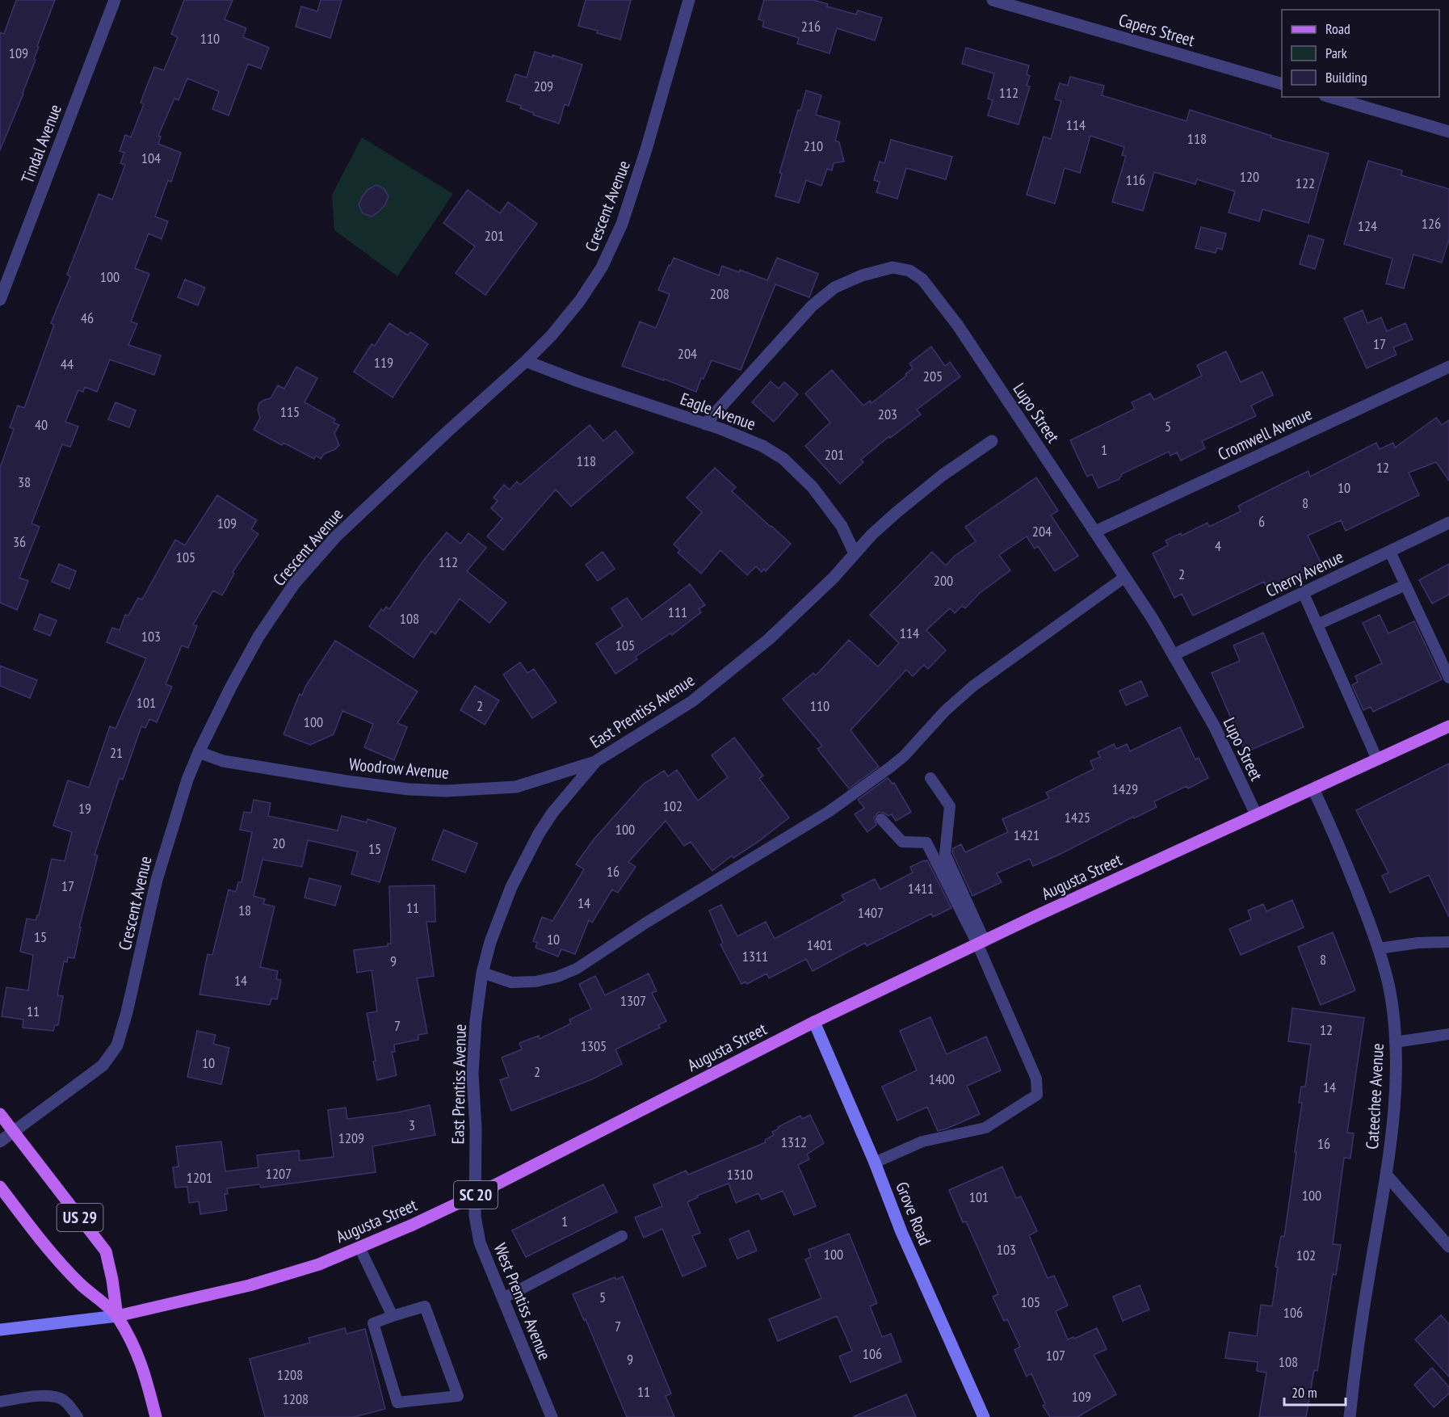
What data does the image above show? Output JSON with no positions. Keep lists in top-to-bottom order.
{
  "streets": {
    "main road": [
      "Augusta Street",
      "SC 20",
      "Grove Road",
      "US 29"
    ],
    "street": [
      "Capers Street",
      "Tindal Avenue",
      "Crescent Avenue",
      "Eagle Avenue",
      "Lupo Street",
      "Cromwell Avenue",
      "Cherry Avenue",
      "East Prentiss Avenue",
      "Woodrow Avenue",
      "Cateechee Avenue",
      "West Prentiss Avenue"
    ]
  },
  "crossings": [
    ["Crescent Avenue", "Eagle Avenue"],
    ["Crescent Avenue", "Woodrow Avenue"],
    ["Crescent Avenue", "US 29"],
    ["Eagle Avenue", "Lupo Street"],
    ["Eagle Avenue", "East Prentiss Avenue"],
    ["Lupo Street", "Cromwell Avenue"],
    ["Lupo Street", "Cherry Avenue"],
    ["Lupo Street", "Augusta Street"],
    ["East Prentiss Avenue", "Woodrow Avenue"],
    ["East Prentiss Avenue", "Augusta Street"],
    ["East Prentiss Avenue", "West Prentiss Avenue"],
    ["Augusta Street", "Cateechee Avenue"],
    ["Augusta Street", "Grove Road"],
    ["Augusta Street", "US 29"],
    ["Augusta Street", "West Prentiss Avenue"]
  ],
  "house_numbers": [
    "216",
    "110",
    "109",
    "209",
    "112",
    "114",
    "118",
    "210",
    "104",
    "120",
    "116",
    "122",
    "126",
    "124",
    "201",
    "100",
    "208",
    "46",
    "17",
    "204",
    "119",
    "44",
    "205",
    "115",
    "203",
    "40",
    "5",
    "1",
    "201",
    "118",
    "12",
    "38",
    "10",
    "8",
    "6",
    "109",
    "204",
    "36",
    "4",
    "105",
    "112",
    "2",
    "200",
    "111",
    "108",
    "114",
    "103",
    "105",
    "101",
    "2",
    "110",
    "100",
    "21",
    "1429",
    "102",
    "19",
    "1425",
    "100",
    "1421",
    "20",
    "15",
    "16",
    "17",
    "1411",
    "14",
    "11",
    "18",
    "1407",
    "15",
    "10",
    "1401",
    "1311",
    "8",
    "9",
    "14",
    "1307",
    "11",
    "7",
    "12",
    "1305",
    "10",
    "2",
    "1400",
    "14",
    "3",
    "1209",
    "1312",
    "16",
    "1207",
    "1310",
    "1201",
    "100",
    "101",
    "1",
    "103",
    "100",
    "102",
    "5",
    "105",
    "106",
    "7",
    "106",
    "107",
    "9",
    "108",
    "1208",
    "11",
    "109",
    "1208"
  ],
  "legend": ["Road", "Park", "Building"],
  "scale_bar": "20 m"
}
